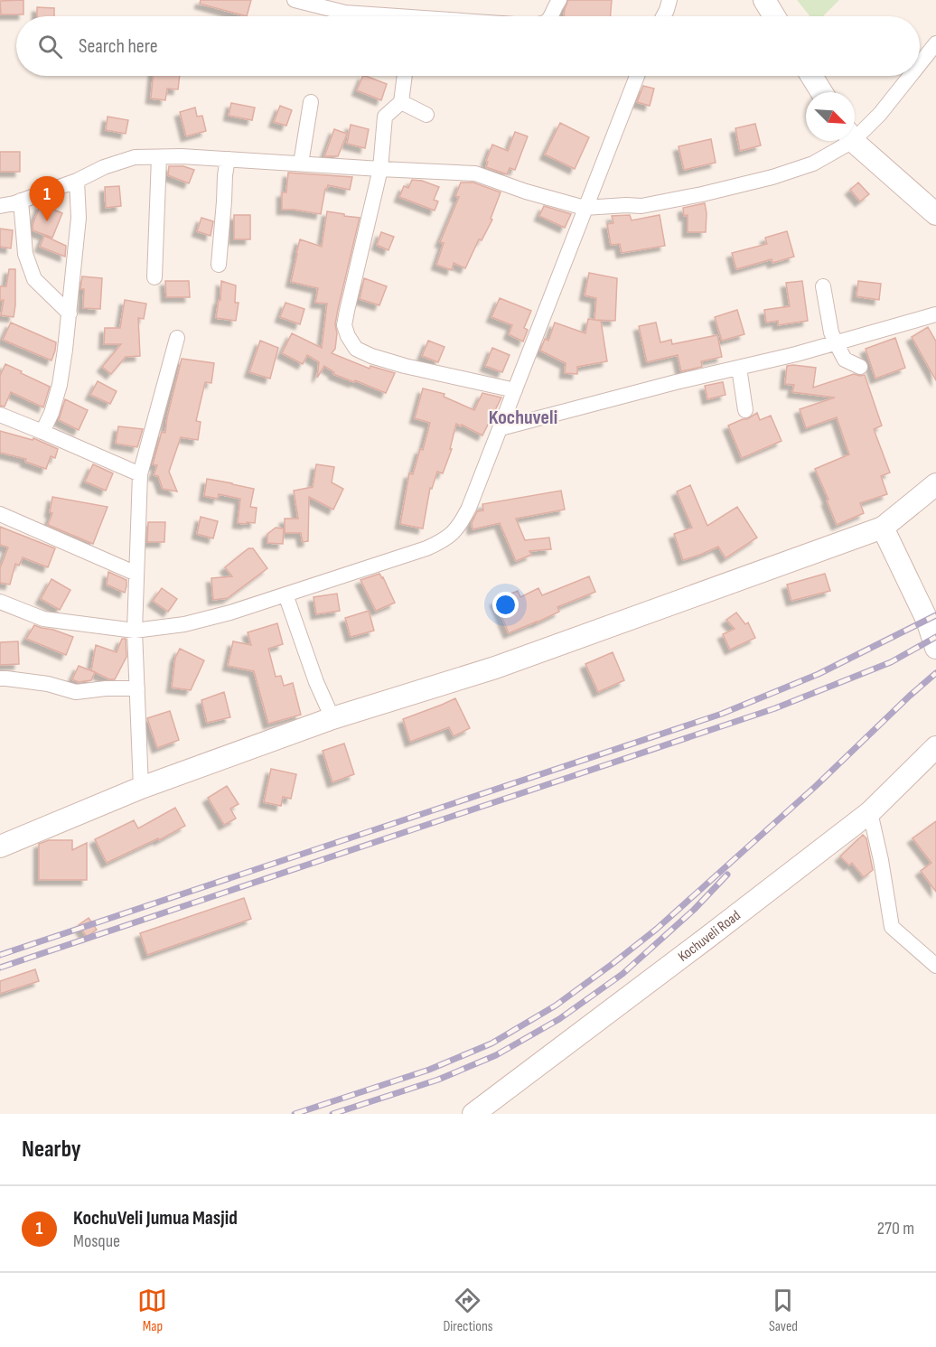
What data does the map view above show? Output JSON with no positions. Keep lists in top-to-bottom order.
{
  "streets": {
    "main road": ["Kochuveli Road"]
  },
  "districts": ["Kochuveli"],
  "north": "bottom right",
  "page": {
    "search": "Search here",
    "pins": "1",
    "heading": "Nearby",
    "list": [
      {
        "mark": "1",
        "name": "KochuVeli Jumua Masjid",
        "note": "Mosque",
        "value": "270 m"
      }
    ],
    "nav": ["Map", "Directions", "Saved"]
  }
}
